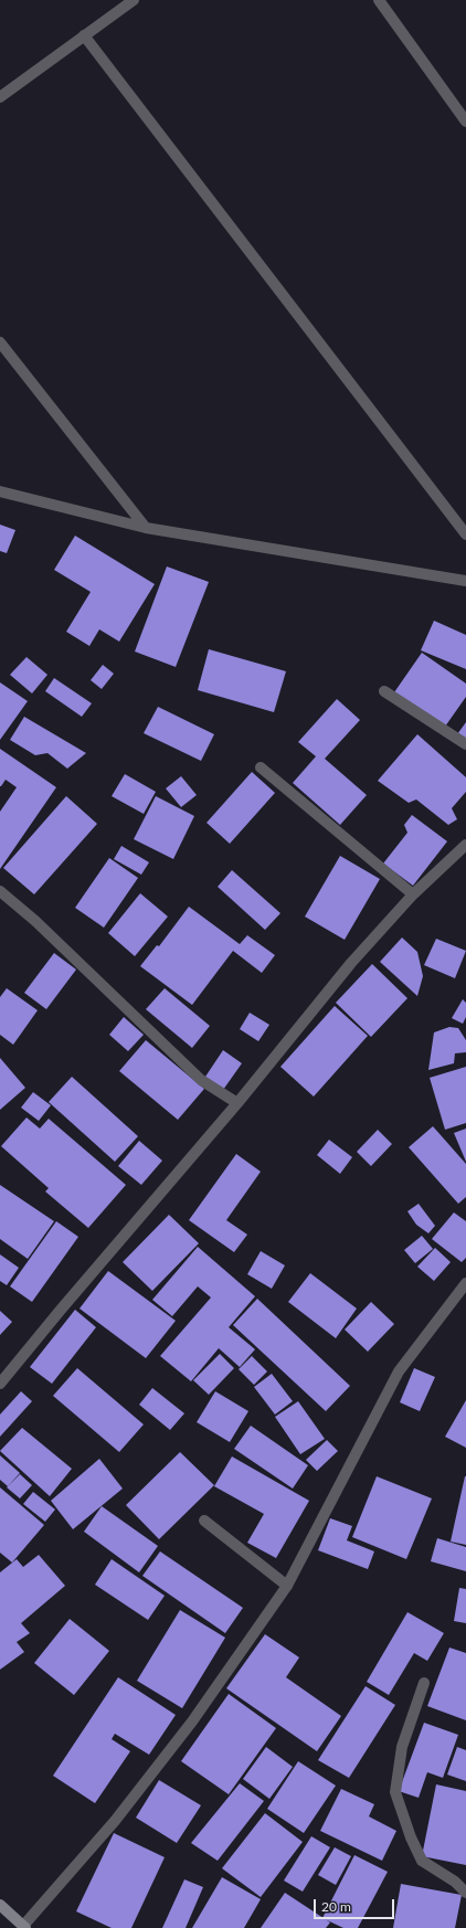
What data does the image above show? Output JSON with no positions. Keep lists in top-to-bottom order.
{
  "scale_bar": "20 m"
}
